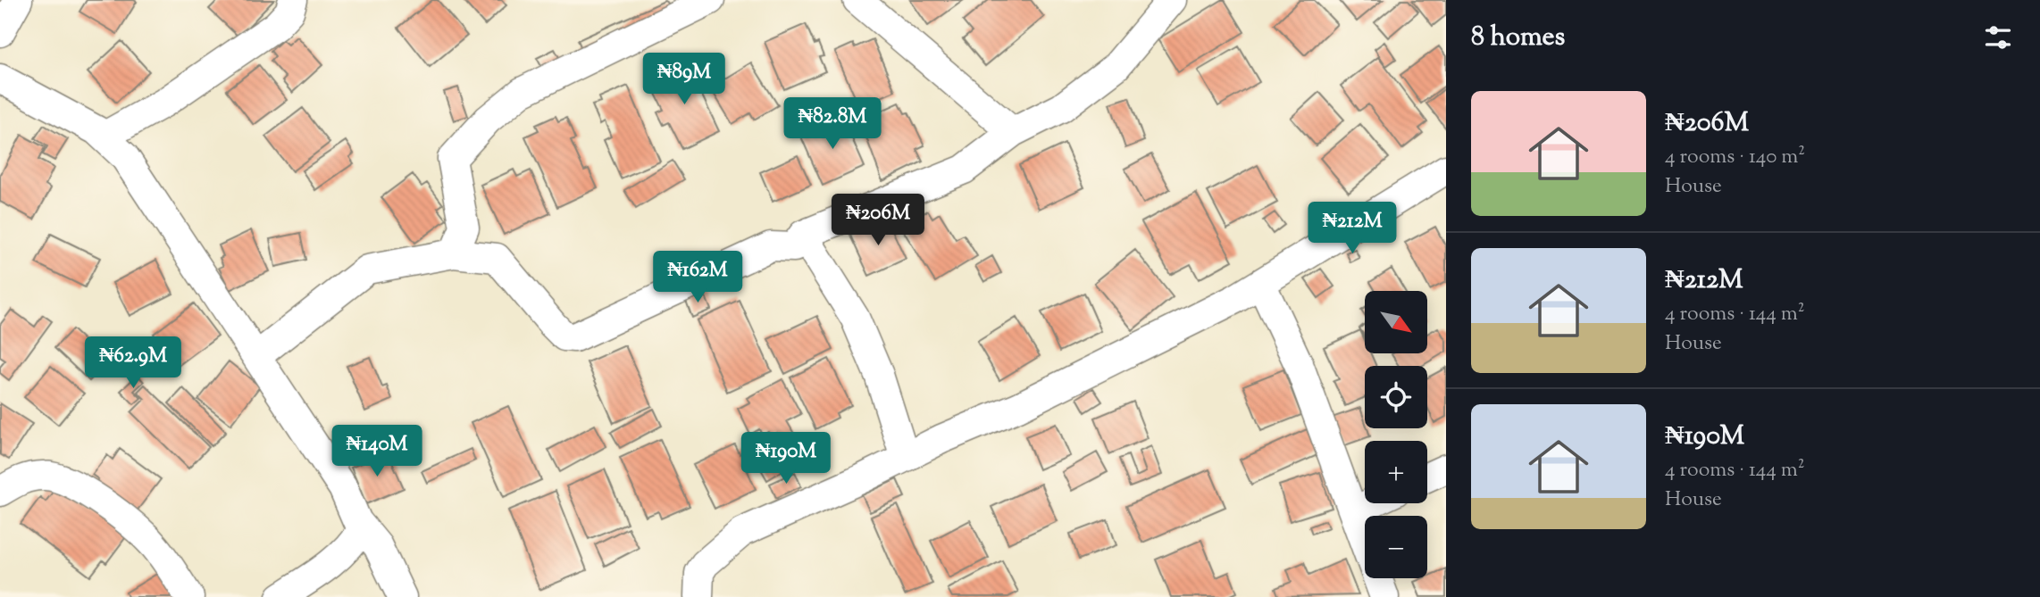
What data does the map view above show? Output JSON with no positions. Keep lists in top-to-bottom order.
{
  "north": "bottom right",
  "page": {
    "heading": "8 homes",
    "price": [
      "₦89M",
      "₦82.8M",
      "₦206M",
      "₦212M",
      "₦162M",
      "₦62.9M",
      "₦140M",
      "₦190M"
    ],
    "list": [
      {
        "name": "₦206M",
        "note": "4 rooms · 140 m² · House"
      },
      {
        "name": "₦212M",
        "note": "4 rooms · 144 m² · House"
      },
      {
        "name": "₦190M",
        "note": "4 rooms · 144 m² · House"
      }
    ],
    "map_buttons": ["+", "−"]
  }
}
